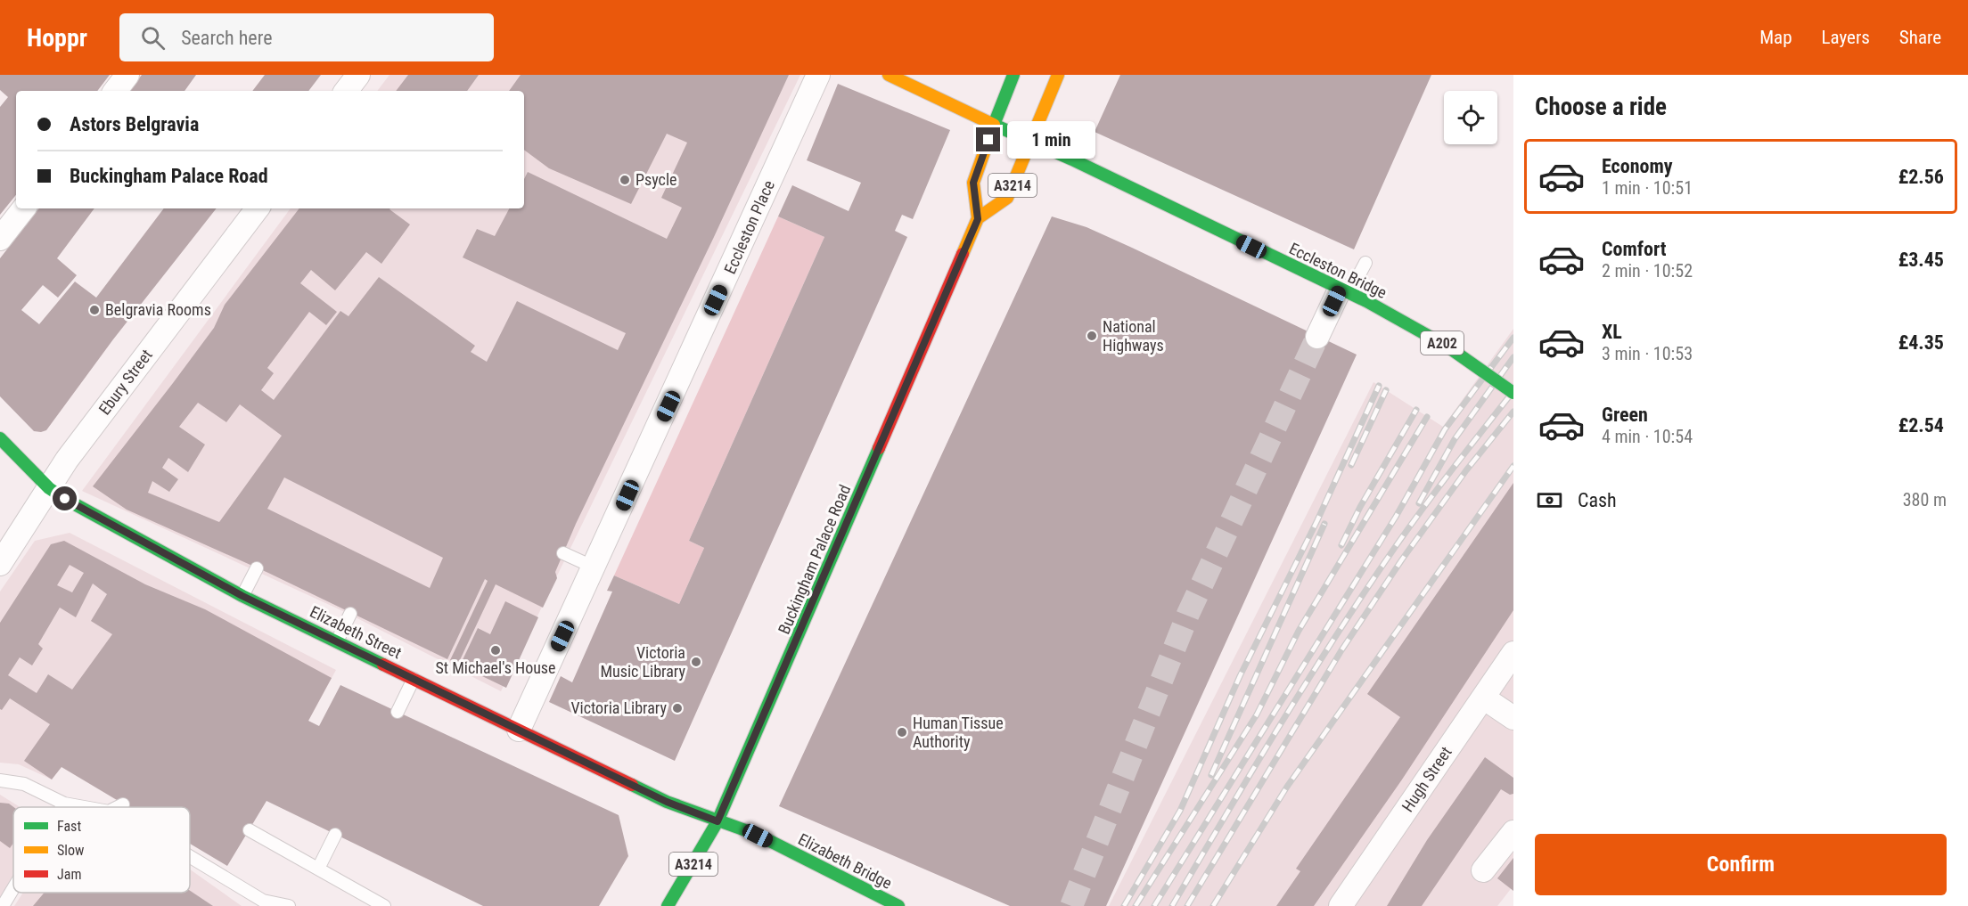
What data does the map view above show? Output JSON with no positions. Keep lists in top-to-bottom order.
{
  "streets": {
    "main road": [
      "A3214",
      "Eccleston Bridge",
      "A202",
      "Buckingham Palace Road",
      "Elizabeth Street",
      "Elizabeth Bridge"
    ],
    "street": ["Eccleston Place", "Ebury Street", "Hugh Street"]
  },
  "crossings": [
    ["A3214", "Eccleston Bridge"],
    ["A3214", "Buckingham Palace Road"],
    ["Eccleston Place", "Elizabeth Street"],
    ["Ebury Street", "Elizabeth Street"],
    ["Buckingham Palace Road", "Elizabeth Street"],
    ["Buckingham Palace Road", "Elizabeth Bridge"],
    ["Elizabeth Street", "Elizabeth Bridge"]
  ],
  "places": [
    "Psycle",
    "Belgravia Rooms",
    "National Highways",
    "St Michael's House",
    "Victoria Music Library",
    "Victoria Library",
    "Human Tissue Authority"
  ],
  "legend": ["Fast", "Slow", "Jam"],
  "page": {
    "header": "Hoppr",
    "search": "Search here",
    "nav": ["Map", "Layers", "Share"],
    "heading": "Choose a ride",
    "banner": ["Astors Belgravia", "Buckingham Palace Road"],
    "bubble": "1 min",
    "list": [
      {
        "name": "Economy",
        "note": "1 min · 10:51",
        "value": "£2.56"
      },
      {
        "name": "Comfort",
        "note": "2 min · 10:52",
        "value": "£3.45"
      },
      {
        "name": "XL",
        "note": "3 min · 10:53",
        "value": "£4.35"
      },
      {
        "name": "Green",
        "note": "4 min · 10:54",
        "value": "£2.54"
      }
    ],
    "pay": ["Cash", "380 m"],
    "buttons": "Confirm"
  }
}
